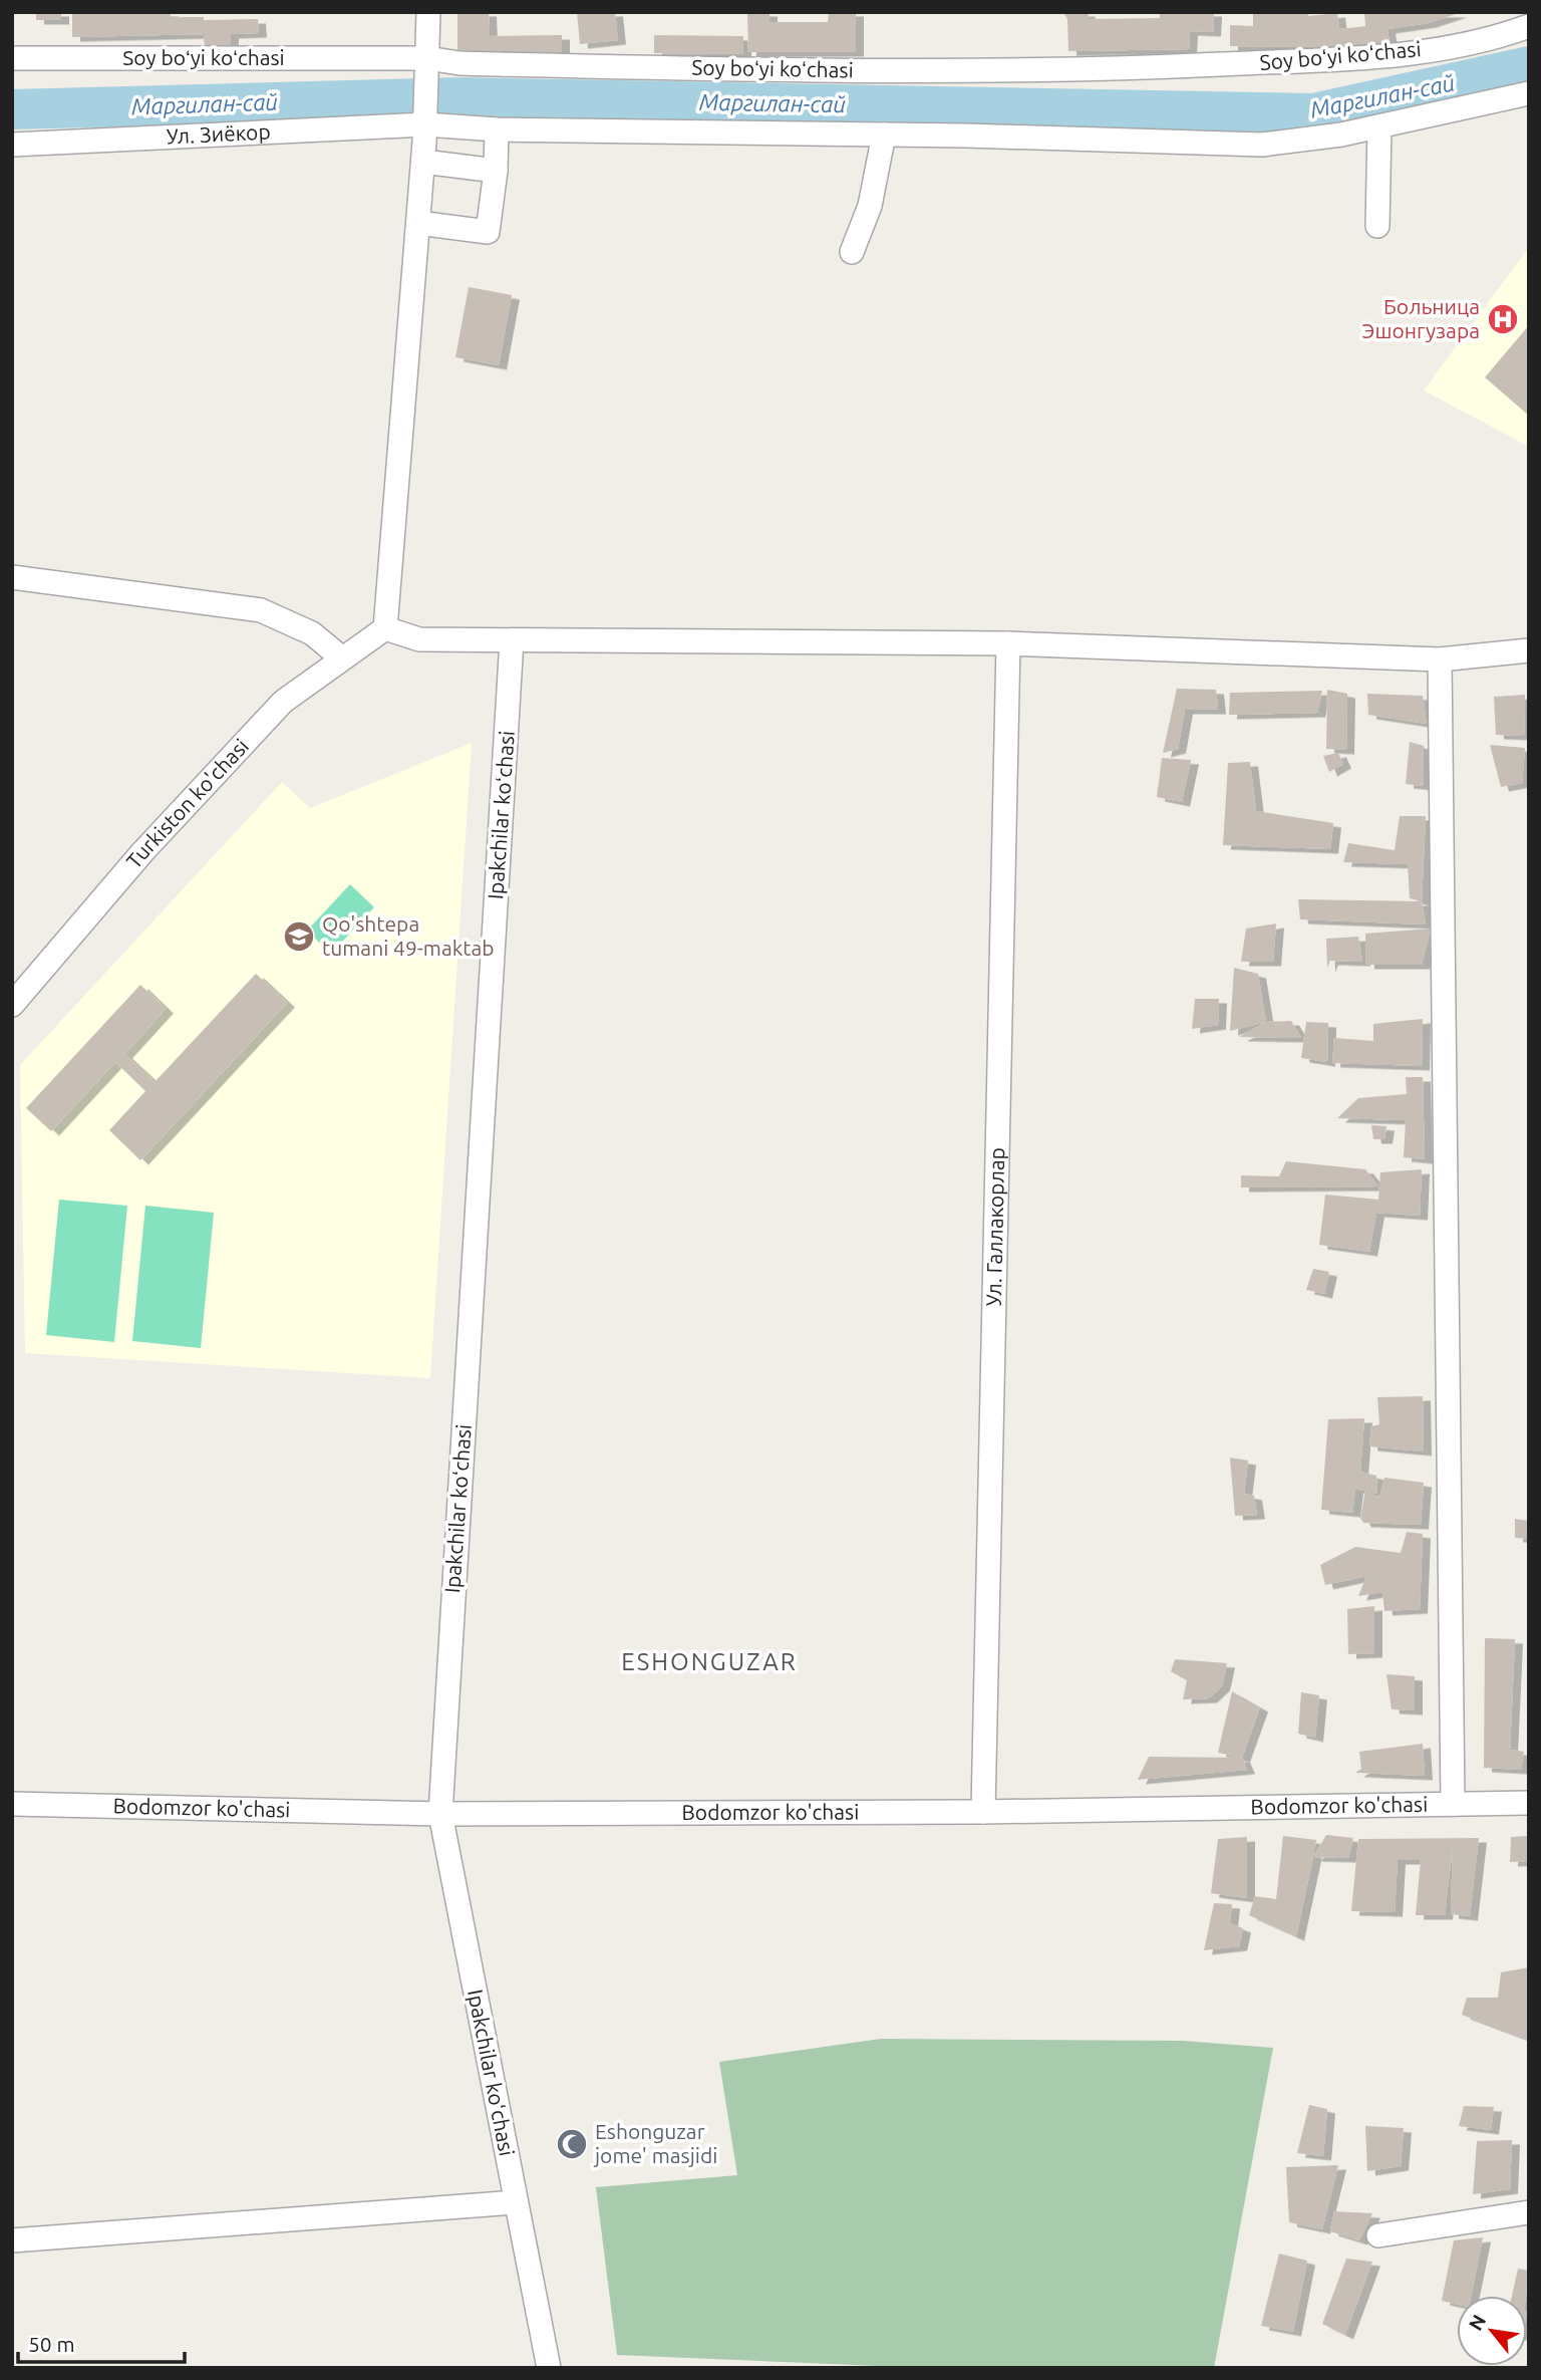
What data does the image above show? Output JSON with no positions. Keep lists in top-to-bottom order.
{
  "streets": {
    "street": [
      "Soy boʻyi koʻchasi",
      "Ул. Зиёкор",
      "Turkiston ko'chasi",
      "Ipakchilar koʻchasi",
      "Ул. Галлакорлар",
      "Bodomzor ko'chasi"
    ]
  },
  "crossings": [
    ["Ipakchilar koʻchasi", "Bodomzor ko'chasi"],
    ["Ул. Галлакорлар", "Bodomzor ko'chasi"]
  ],
  "districts": ["ESHONGUZAR"],
  "water": ["Маргилан-сай"],
  "places": {
    "hospital": ["Больница Эшонгузара"],
    "school or university": ["Qo'shtepa tumani 49-maktab"],
    "mosque": ["Eshonguzar jome' masjidi"]
  },
  "scale_bar": "50 m",
  "north": "top left"
}
